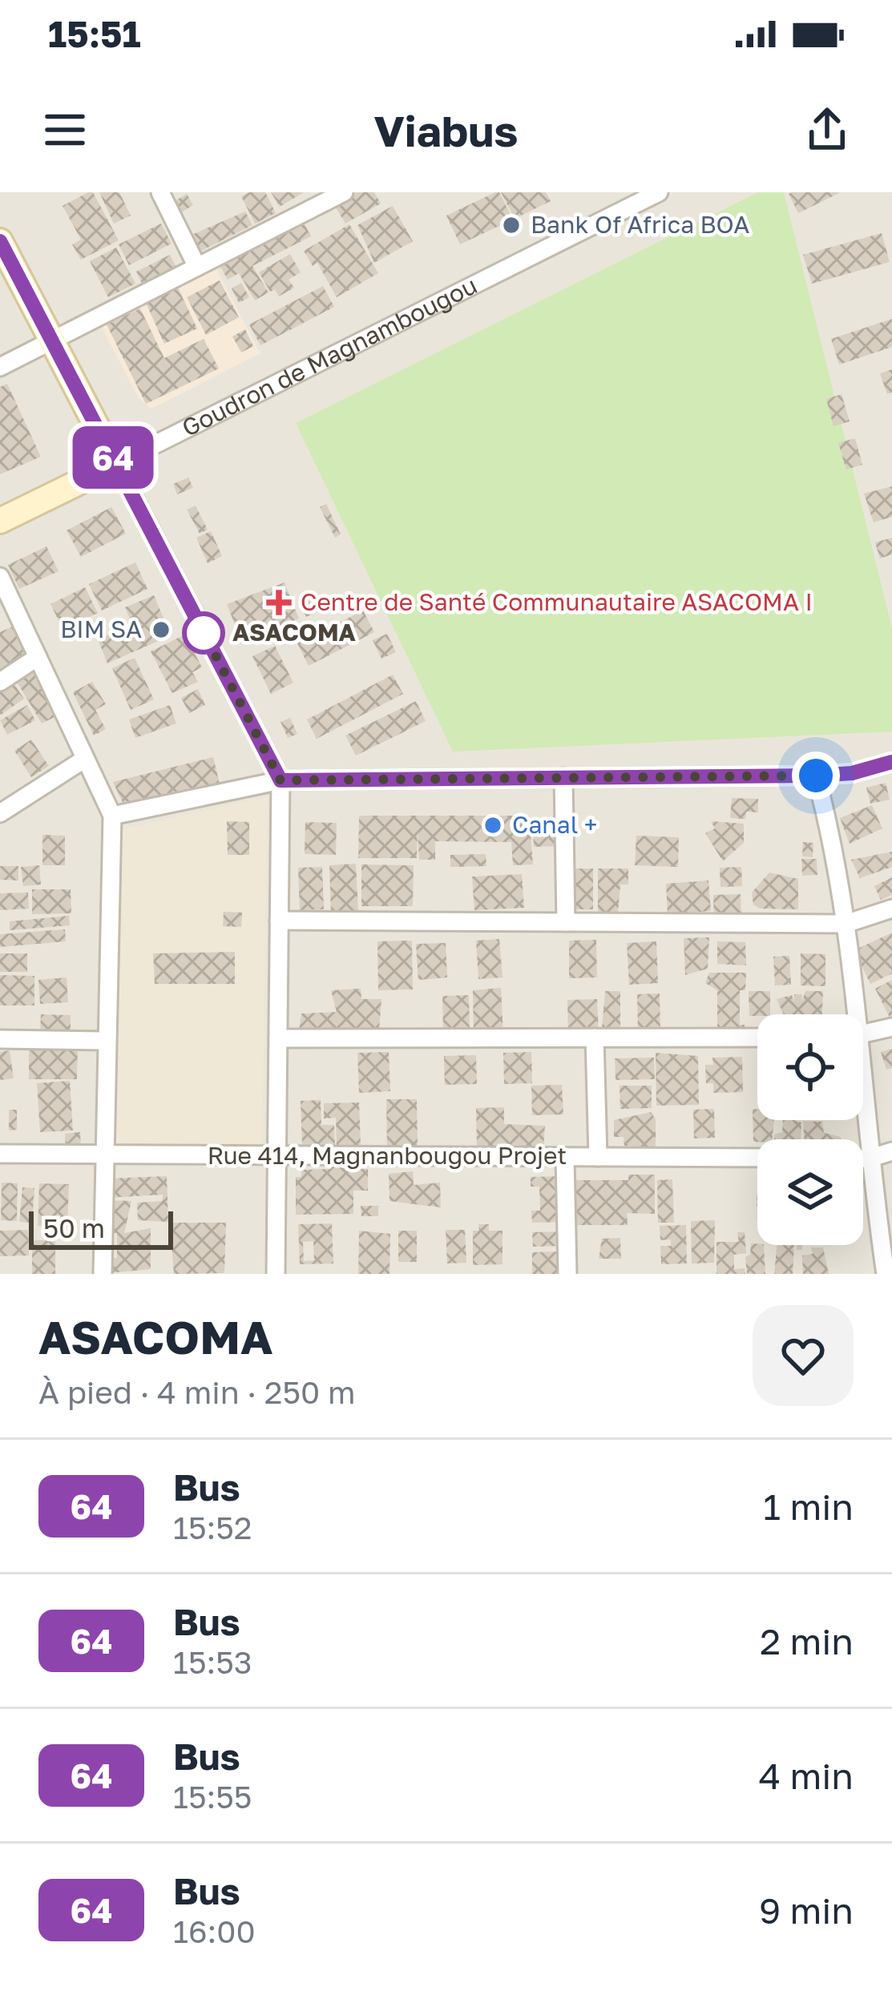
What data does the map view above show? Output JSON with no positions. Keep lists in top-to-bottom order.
{
  "streets": {
    "street": ["Goudron de Magnambougou", "Rue 414, Magnanbougou Projet"]
  },
  "places": {
    "other": [
      "Bank Of Africa BOA",
      "BIM SA",
      "ASACOMA",
      "Canal +"
    ],
    "health": ["Centre de Santé Communautaire ASACOMA I"]
  },
  "lines": ["bus line 64"],
  "scale_bar": "50 m",
  "page": {
    "status": "15:51",
    "header": "Viabus",
    "on_map": "64",
    "scale": "50 m",
    "heading": ["ASACOMA", "À pied · 4 min · 250 m"],
    "list": [
      {
        "mark": "64",
        "name": "Bus",
        "note": "15:52",
        "value": "1 min"
      },
      {
        "mark": "64",
        "name": "Bus",
        "note": "15:53",
        "value": "2 min"
      },
      {
        "mark": "64",
        "name": "Bus",
        "note": "15:55",
        "value": "4 min"
      },
      {
        "mark": "64",
        "name": "Bus",
        "note": "16:00",
        "value": "9 min"
      }
    ]
  }
}
